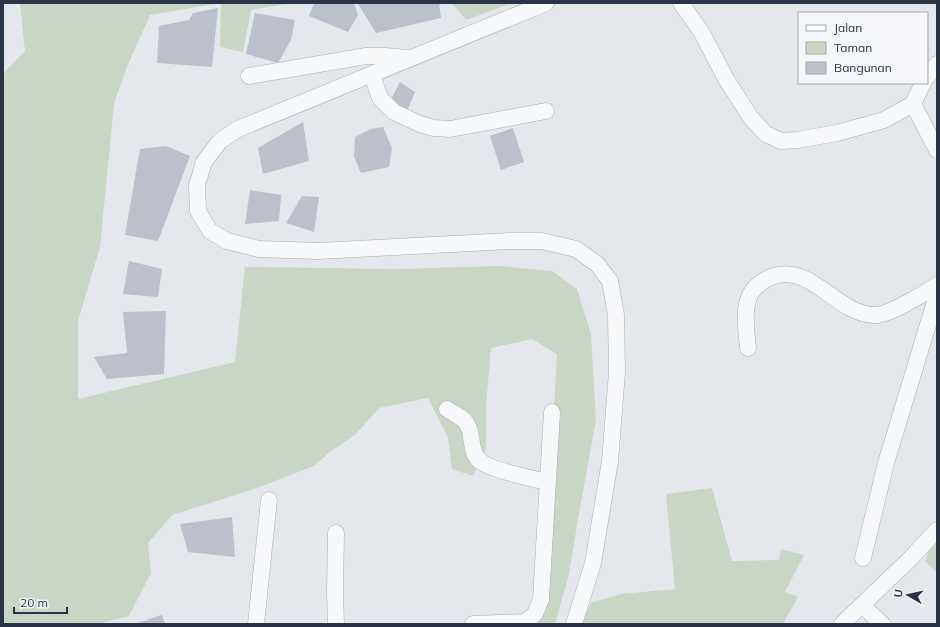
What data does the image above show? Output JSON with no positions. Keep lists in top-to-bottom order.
{
  "legend": ["Jalan", "Taman", "Bangunan"],
  "scale_bar": "20 m",
  "north": "left"
}
